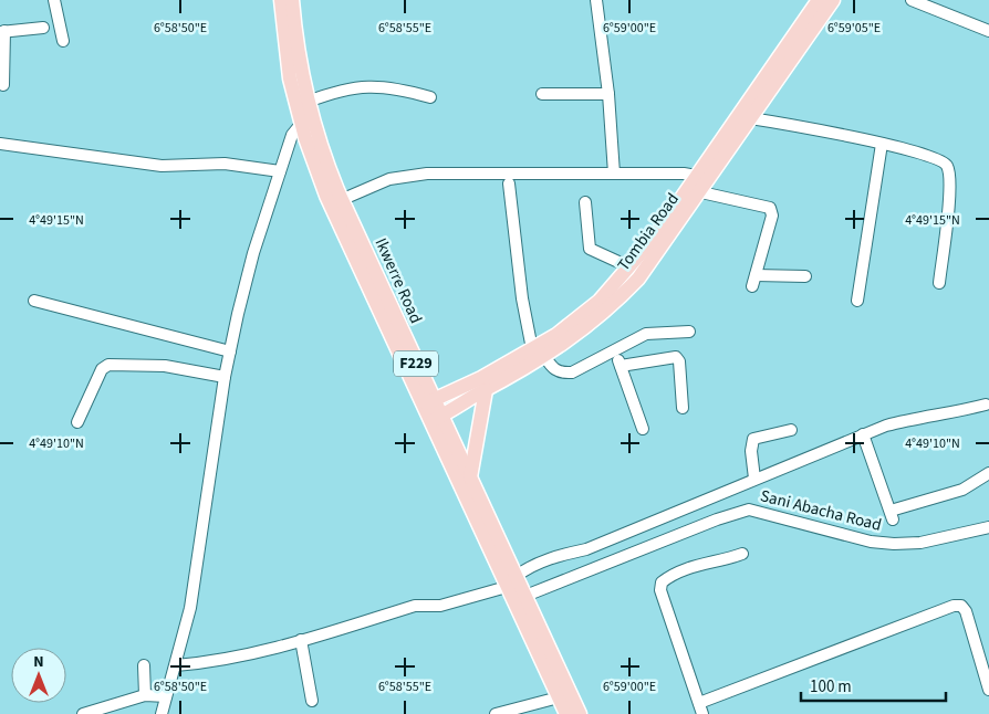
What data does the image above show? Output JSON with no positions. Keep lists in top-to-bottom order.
{
  "streets": {
    "main road": ["Tombia Road", "Ikwerre Road", "F229"],
    "street": ["Sani Abacha Road"]
  },
  "crossings": [
    ["Tombia Road", "Ikwerre Road"],
    ["Ikwerre Road", "Sani Abacha Road"]
  ],
  "scale_bar": "100 m",
  "north": "top",
  "coordinates": [
    "6°58'50\"E",
    "6°58'55\"E",
    "6°59'00\"E",
    "6°59'05\"E",
    "4°49'15\"N",
    "4°49'10\"N"
  ]
}
